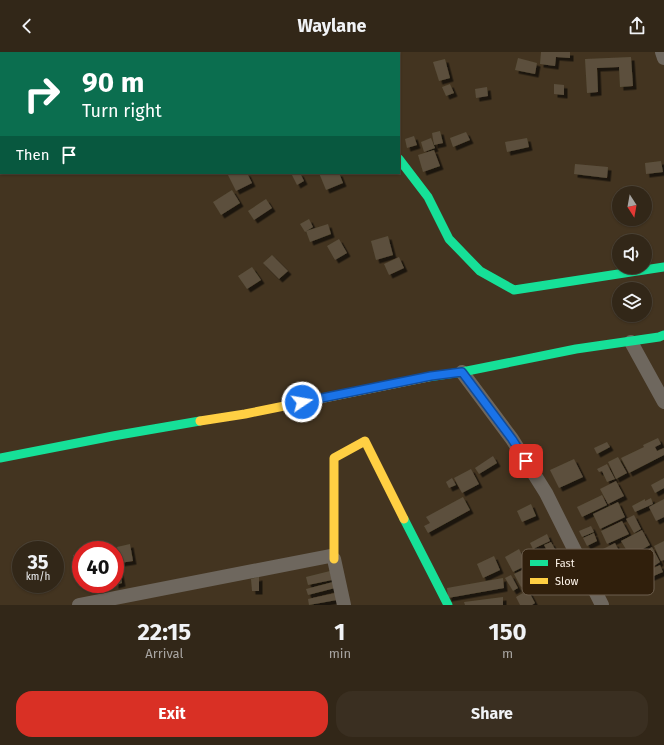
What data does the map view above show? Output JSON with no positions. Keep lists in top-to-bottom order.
{
  "legend": ["Fast", "Slow"],
  "north": "bottom",
  "page": {
    "header": "Waylane",
    "turn": ["90 m", "Turn right"],
    "then": "Then",
    "speed": "35 km/h",
    "limit": "40",
    "eta": [
      "22:15",
      "Arrival",
      "1",
      "min",
      "150",
      "m"
    ],
    "buttons": ["Exit", "Share"]
  }
}
